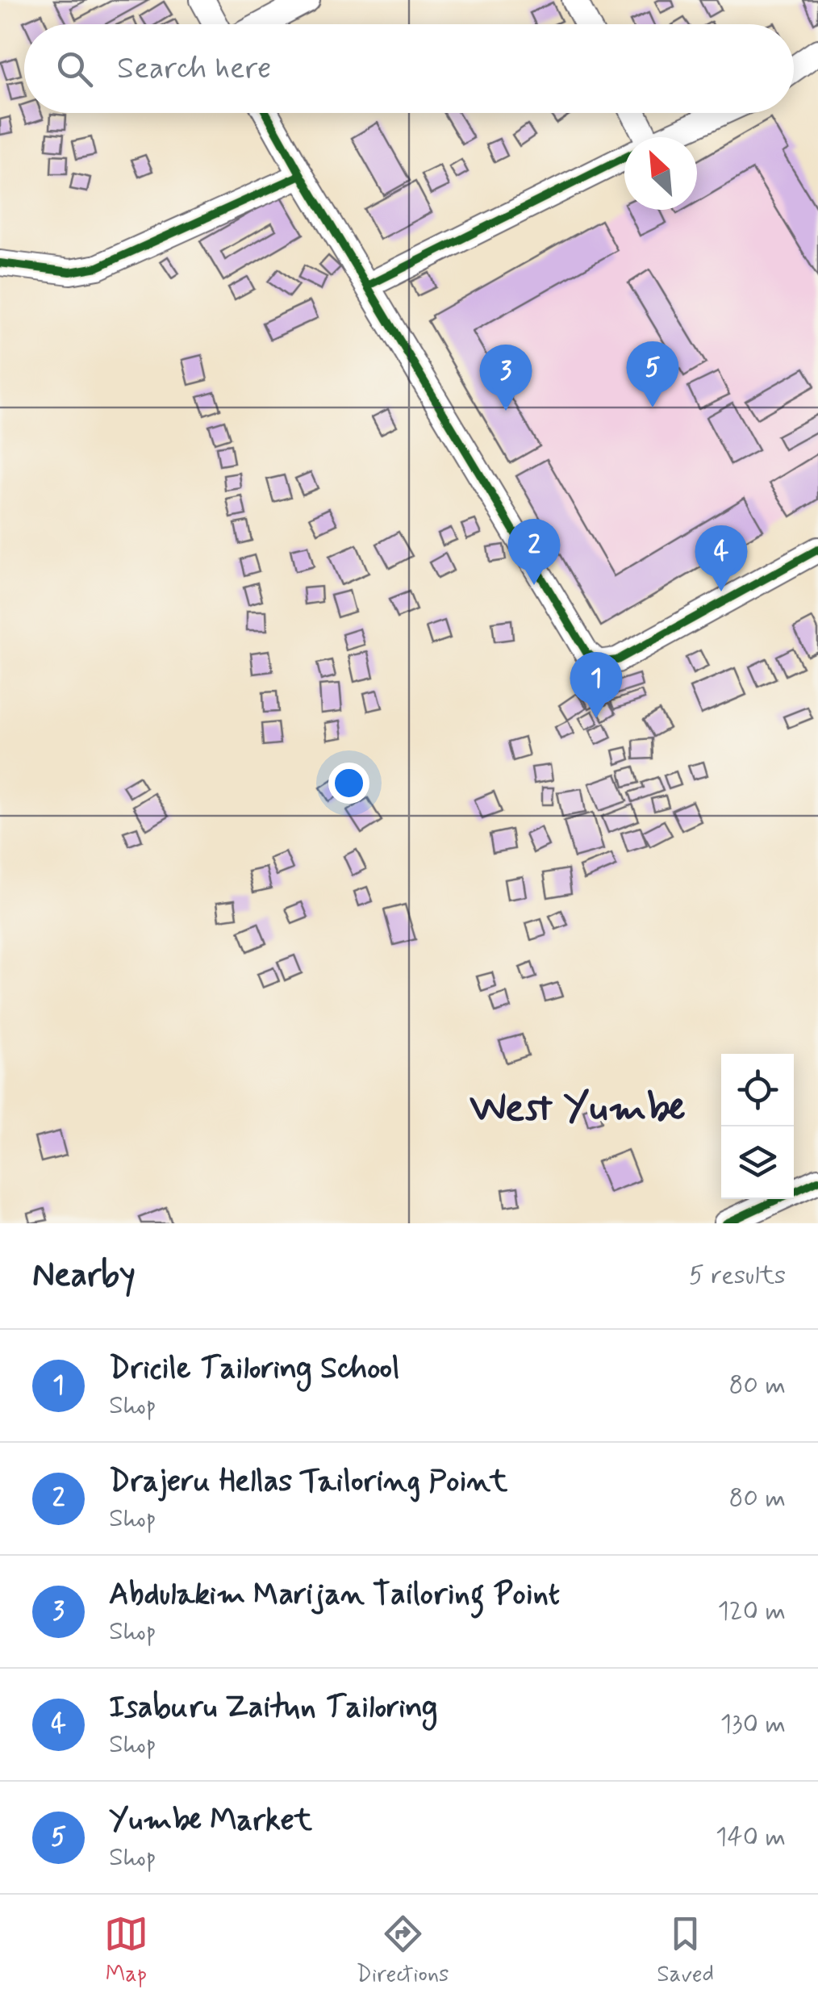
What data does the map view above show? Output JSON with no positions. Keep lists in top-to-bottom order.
{
  "districts": ["West Yumbe"],
  "north": "top left",
  "page": {
    "search": "Search here",
    "pins": [
      "5",
      "3",
      "2",
      "4",
      "1"
    ],
    "heading": ["Nearby", "5 results"],
    "list": [
      {
        "mark": "1",
        "name": "Dricile Tailoring School",
        "note": "Shop",
        "value": "80 m"
      },
      {
        "mark": "2",
        "name": "Drajeru Hellas Tailoring Point",
        "note": "Shop",
        "value": "80 m"
      },
      {
        "mark": "3",
        "name": "Abdulakim Marijan Tailoring Point",
        "note": "Shop",
        "value": "120 m"
      },
      {
        "mark": "4",
        "name": "Isaburu Zaitun Tailoring",
        "note": "Shop",
        "value": "130 m"
      },
      {
        "mark": "5",
        "name": "Yumbe Market",
        "note": "Shop",
        "value": "140 m"
      }
    ],
    "nav": ["Map", "Directions", "Saved"]
  }
}
